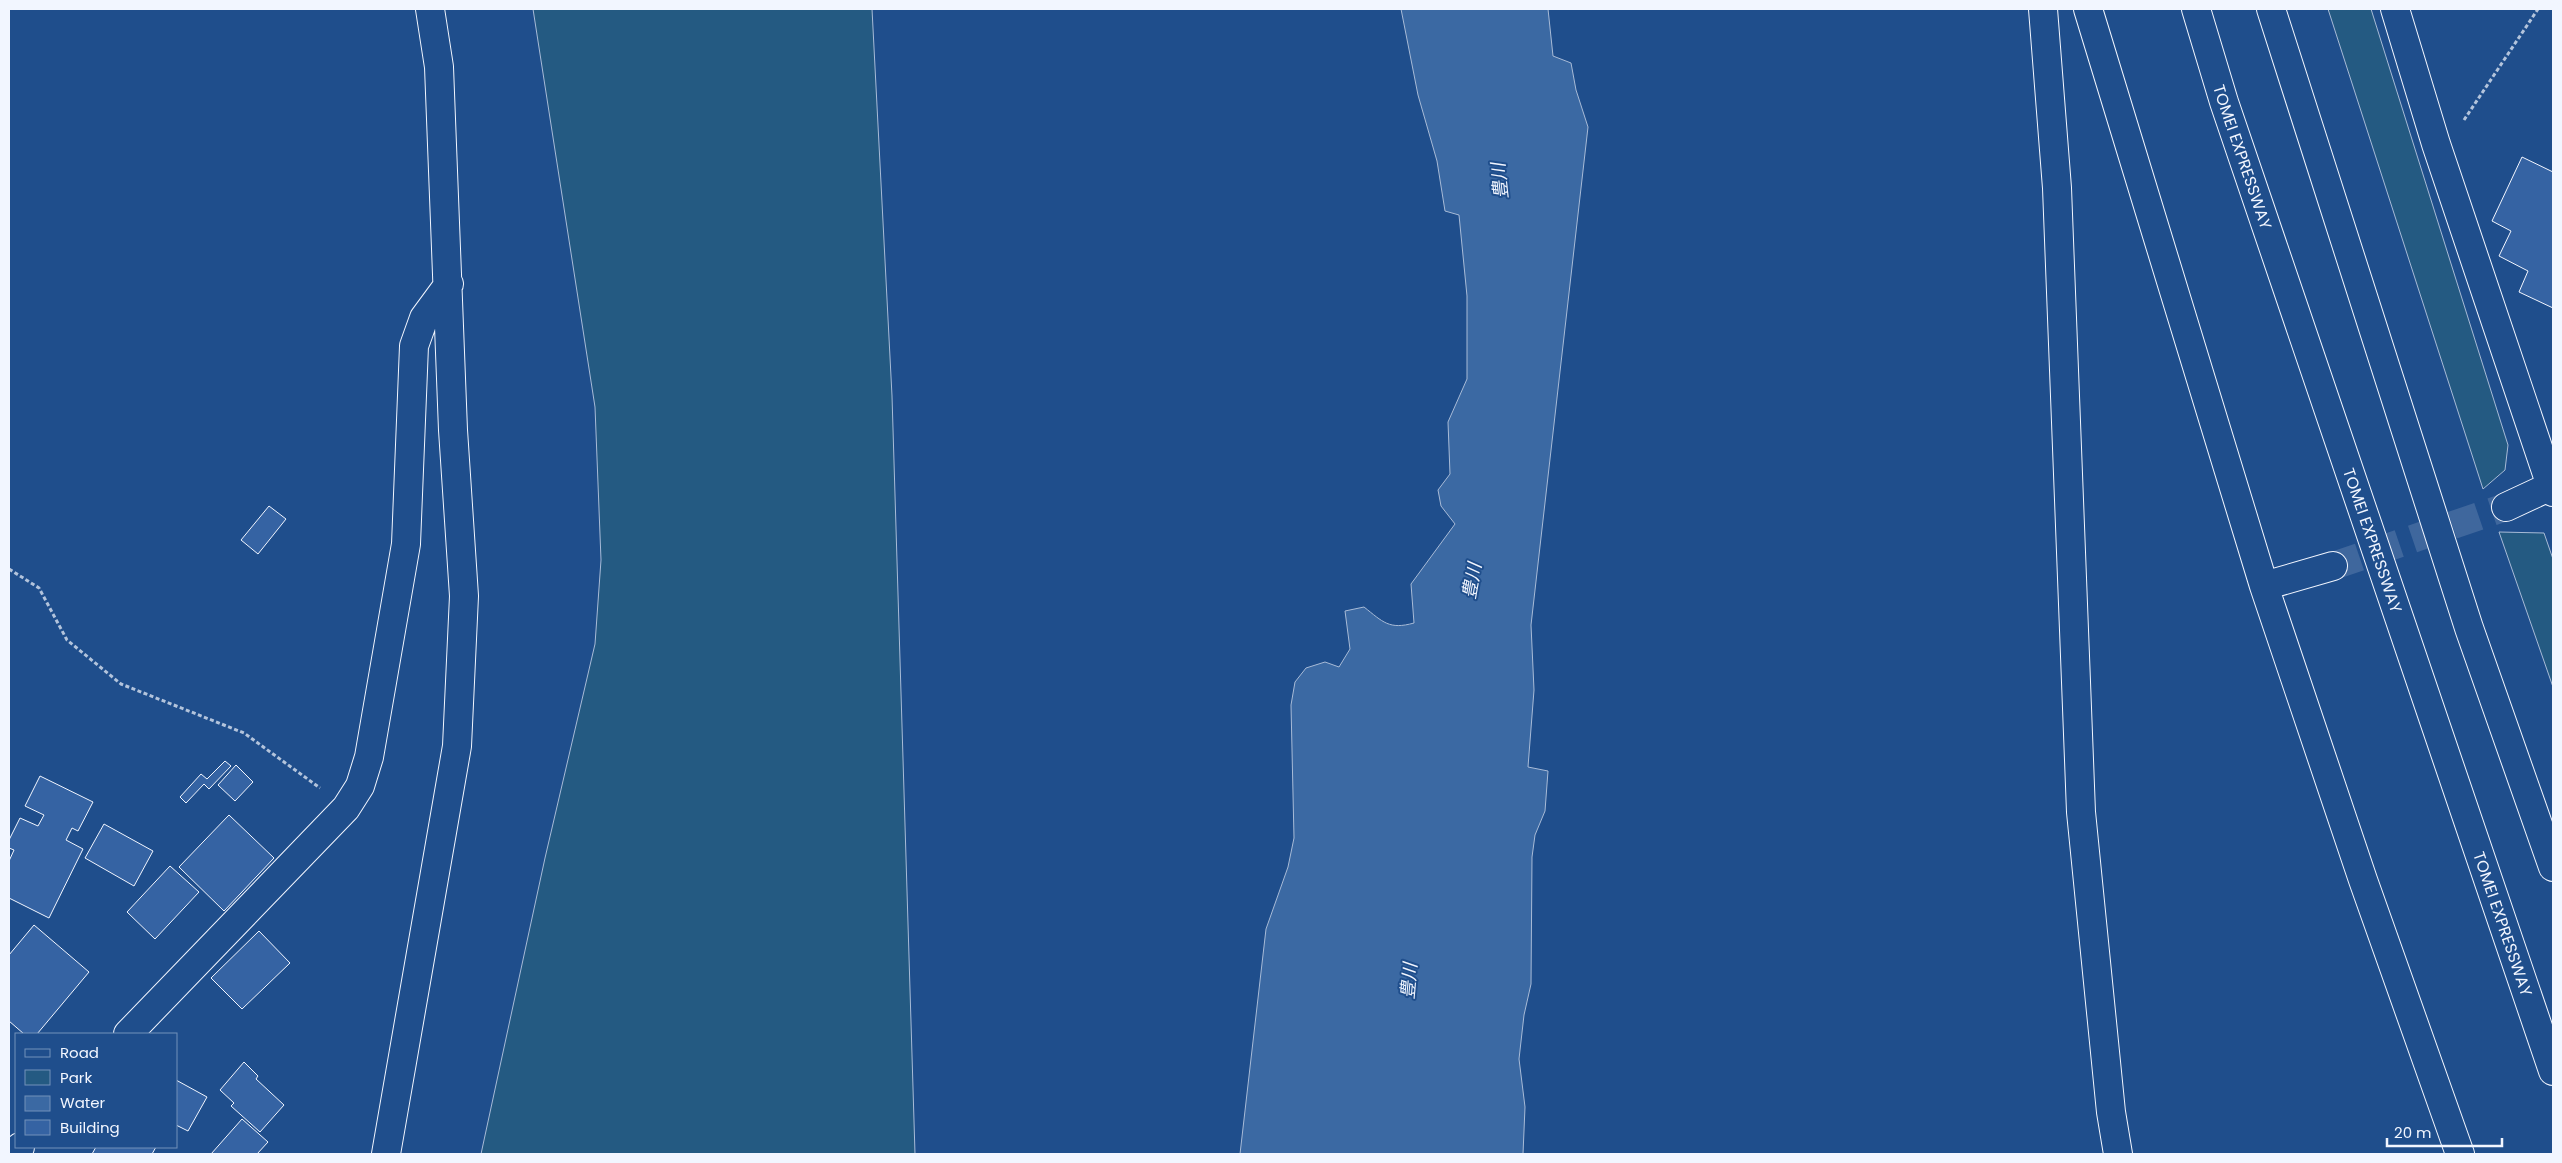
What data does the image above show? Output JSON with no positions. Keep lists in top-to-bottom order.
{
  "streets": {
    "main road": ["TOMEI EXPRESSWAY"]
  },
  "water": ["豊川"],
  "legend": [
    "Road",
    "Park",
    "Water",
    "Building"
  ],
  "scale_bar": "20 m"
}
